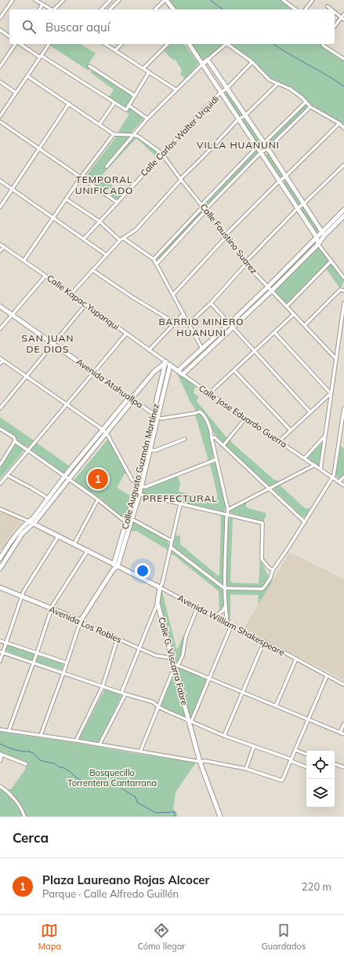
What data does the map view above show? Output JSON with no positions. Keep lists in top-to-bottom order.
{
  "streets": {
    "main road": [
      "Avenida Atahuallpa",
      "Calle Jose Eduardo Guerra",
      "Calle Augusto Guzmán Martínez",
      "Avenida Los Robles",
      "Avenida William Shakespeare",
      "Calle G. Viscarra Fabre"
    ],
    "street": ["Calle Carlos Walter Urquidi", "Calle Faustino Suarez", "Calle Kapac Yupanqui"]
  },
  "crossings": [
    ["Calle Carlos Walter Urquidi", "Calle Faustino Suarez"],
    ["Calle Kapac Yupanqui", "Calle Jose Eduardo Guerra"],
    ["Calle Kapac Yupanqui", "Calle Augusto Guzmán Martínez"],
    ["Avenida Atahuallpa", "Calle Augusto Guzmán Martínez"],
    ["Calle Jose Eduardo Guerra", "Calle Augusto Guzmán Martínez"],
    ["Calle Augusto Guzmán Martínez", "Avenida Los Robles"],
    ["Calle Augusto Guzmán Martínez", "Avenida William Shakespeare"],
    ["Avenida Los Robles", "Calle G. Viscarra Fabre"],
    ["Avenida William Shakespeare", "Calle G. Viscarra Fabre"]
  ],
  "districts": [
    "VILLA HUANUNI",
    "TEMPORAL UNIFICADO",
    "BARRIO MINERO HUANUNI",
    "SAN JUAN DE DIOS",
    "PREFECTURAL"
  ],
  "parks": ["Bosquecillo Torrentera Cantarrana"],
  "page": {
    "search": "Buscar aquí",
    "pins": "1",
    "heading": "Cerca",
    "list": [
      {
        "mark": "1",
        "name": "Plaza Laureano Rojas Alcocer",
        "note": "Parque · Calle Alfredo Guillén",
        "value": "220 m"
      }
    ],
    "nav": ["Mapa", "Cómo llegar", "Guardados"]
  }
}
